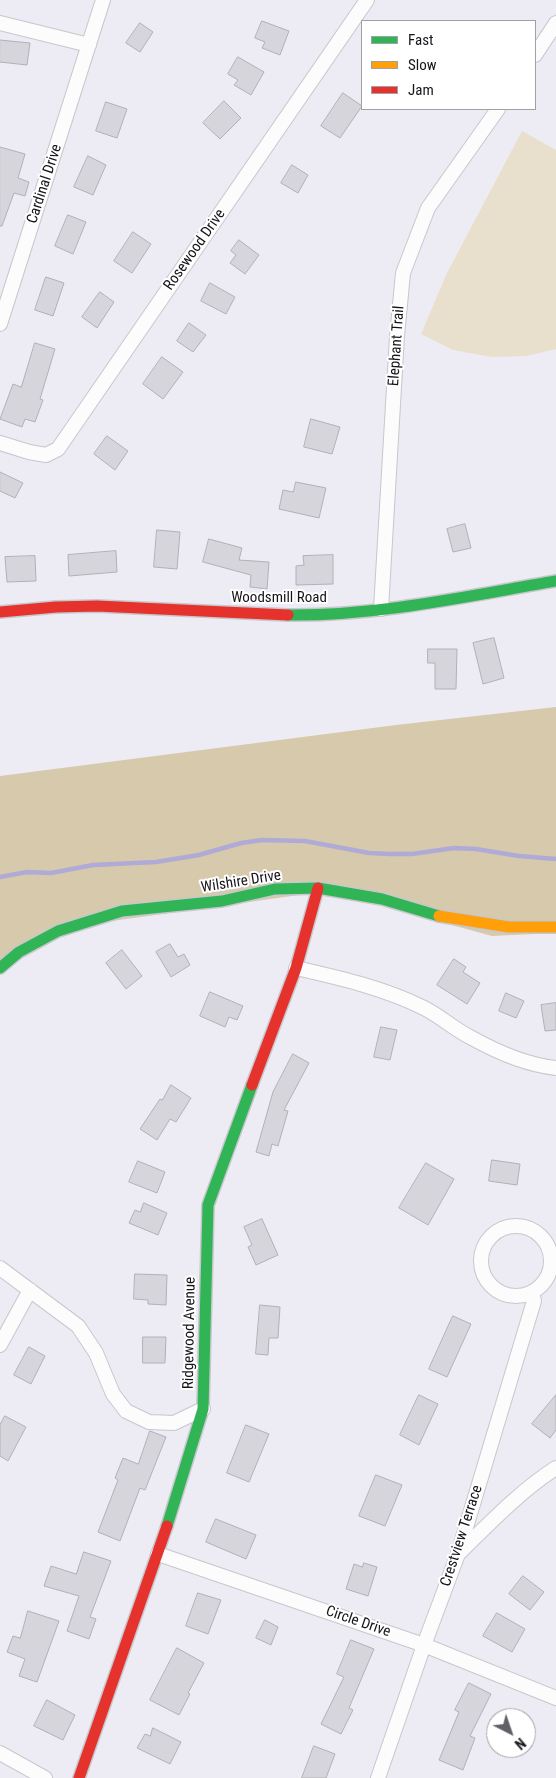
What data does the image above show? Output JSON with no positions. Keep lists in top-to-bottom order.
{
  "streets": {
    "street": [
      "Cardinal Drive",
      "Rosewood Drive",
      "Elephant Trail",
      "Woodsmill Road",
      "Wilshire Drive",
      "Ridgewood Avenue",
      "Crestview Terrace",
      "Circle Drive"
    ]
  },
  "crossings": [
    ["Elephant Trail", "Woodsmill Road"],
    ["Wilshire Drive", "Ridgewood Avenue"],
    ["Ridgewood Avenue", "Circle Drive"],
    ["Crestview Terrace", "Circle Drive"]
  ],
  "legend": ["Fast", "Slow", "Jam"],
  "north": "bottom right"
}
